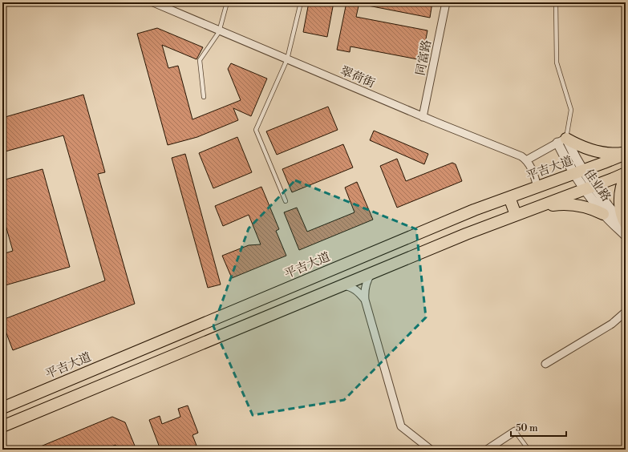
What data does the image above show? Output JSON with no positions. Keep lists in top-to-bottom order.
{
  "streets": {
    "main road": ["平吉大道"],
    "street": ["同富路", "翠荷街", "佳业路"]
  },
  "crossings": [
    ["同富路", "翠荷街"],
    ["平吉大道", "佳业路"]
  ],
  "scale_bar": "50 m"
}
